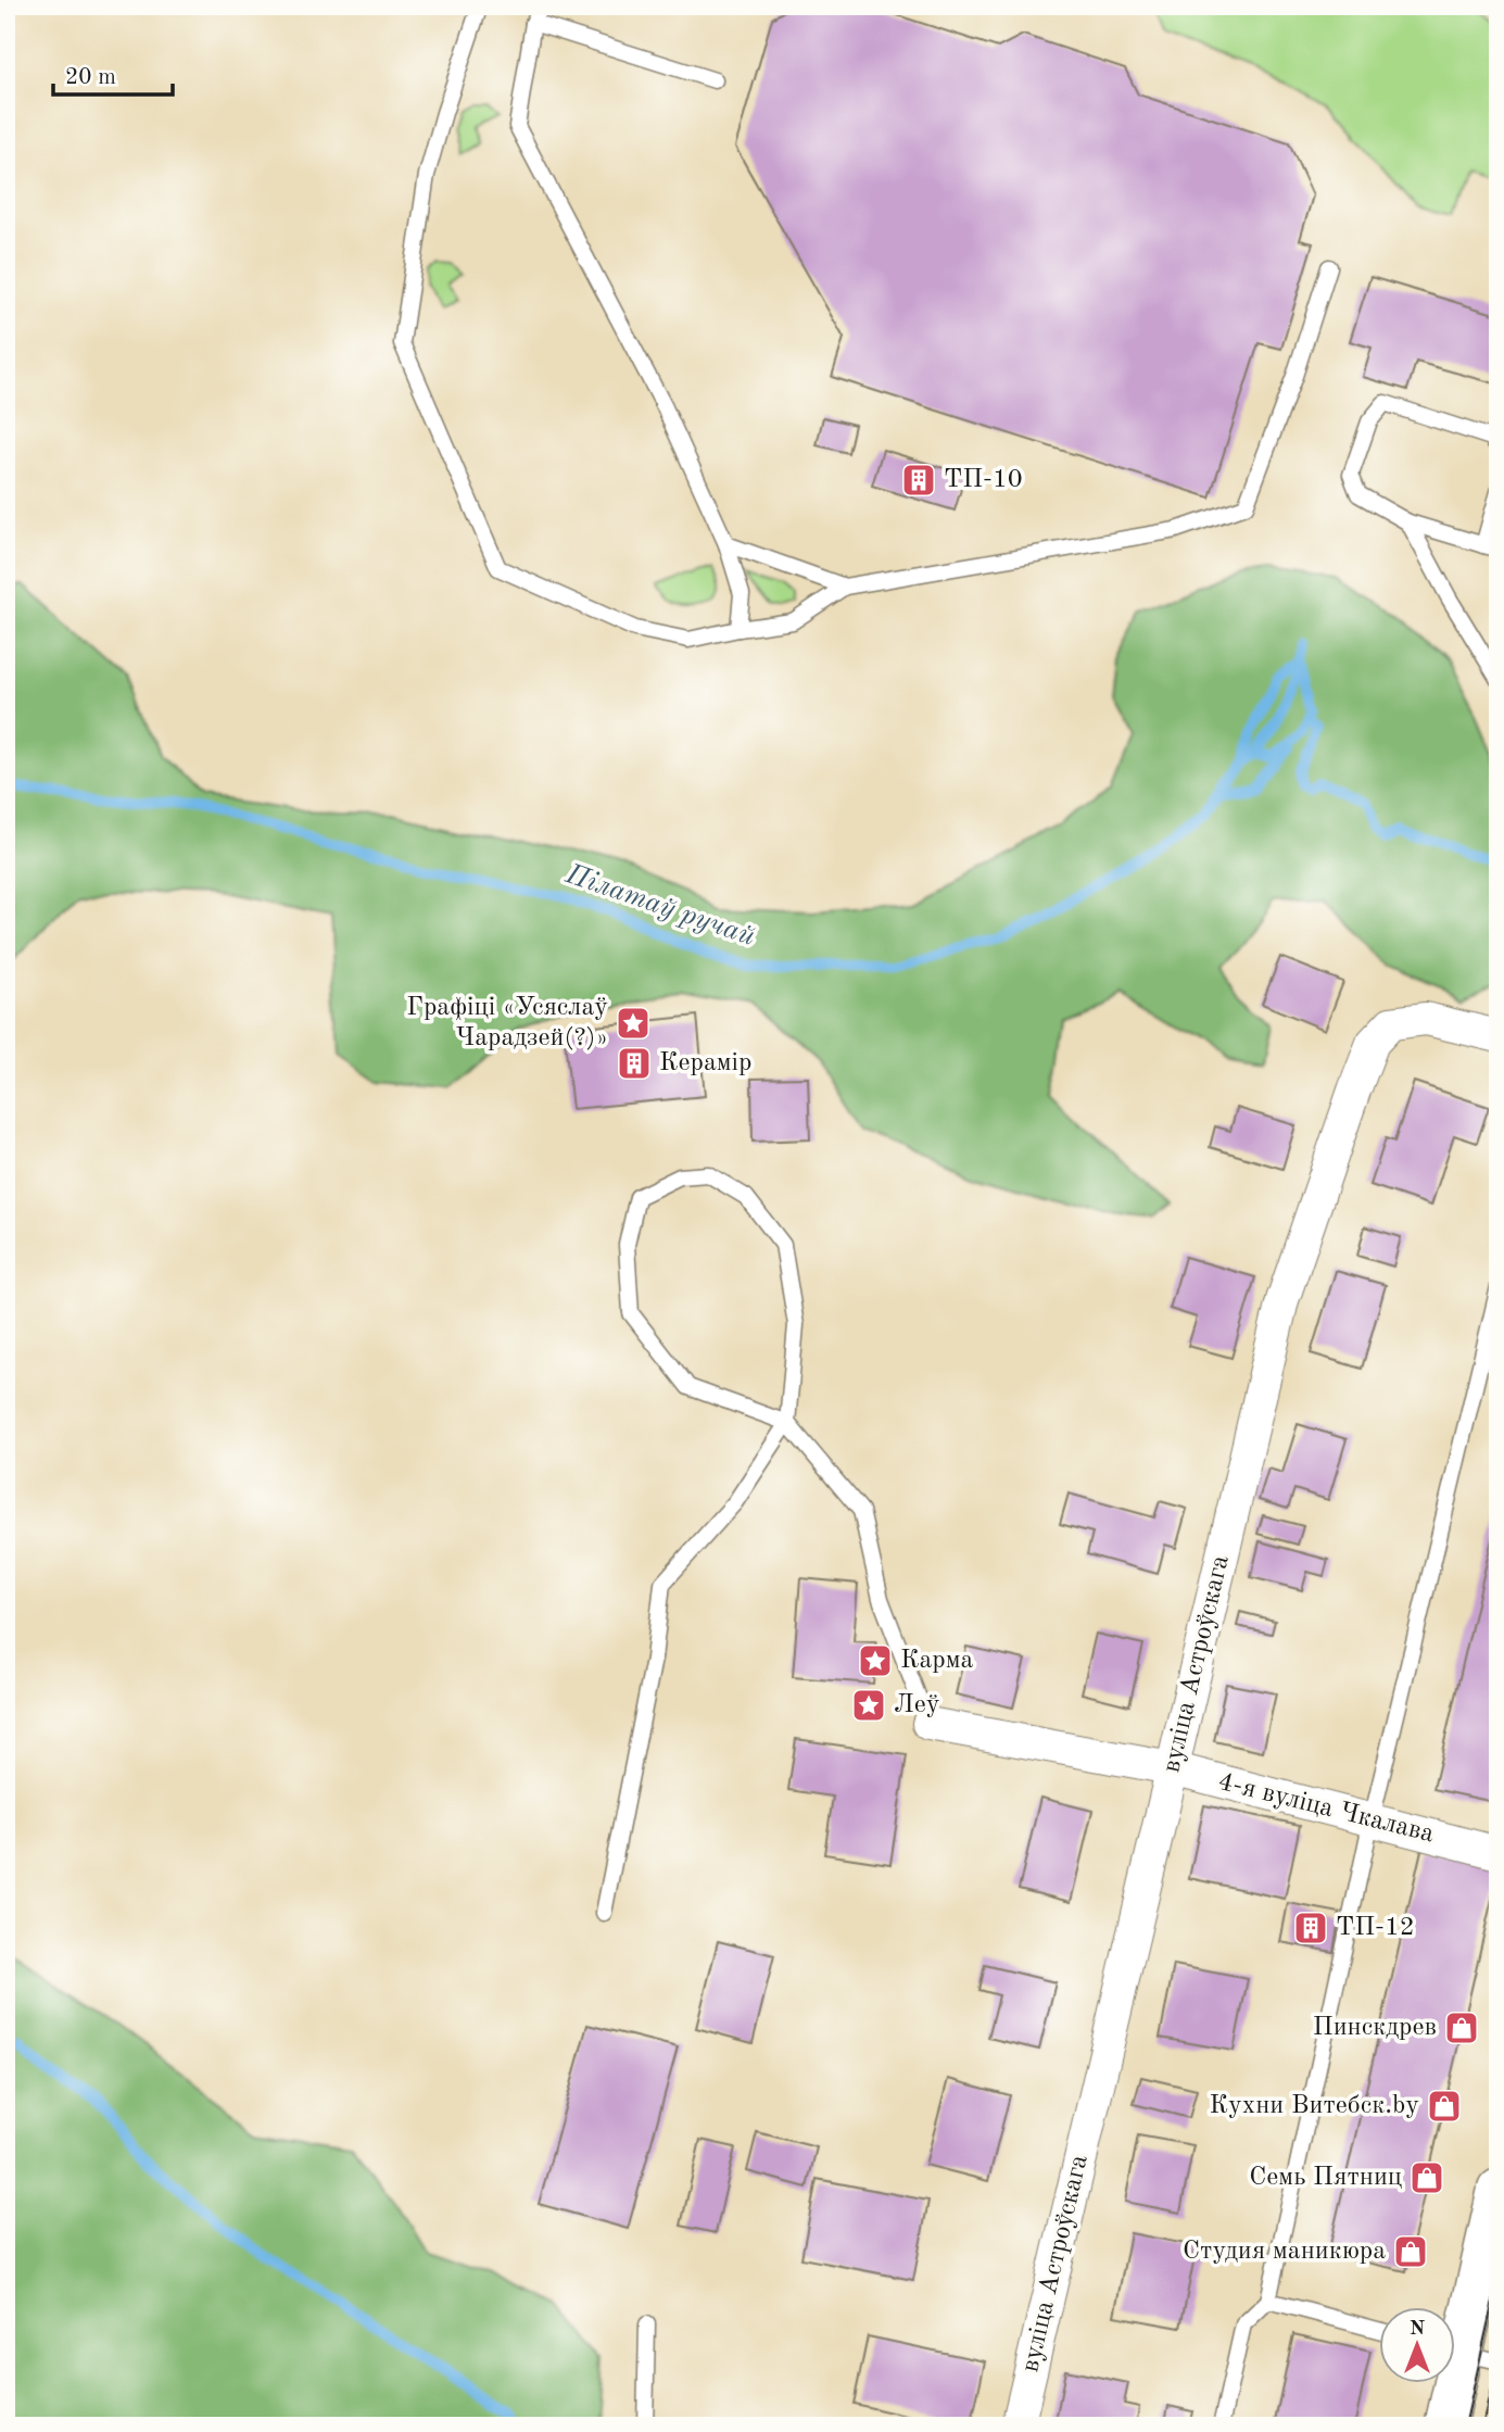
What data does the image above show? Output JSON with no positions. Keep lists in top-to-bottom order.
{
  "streets": {
    "street": ["вуліца Астроўскага", "4-я вуліца Чкалава"]
  },
  "crossings": [
    ["вуліца Астроўскага", "4-я вуліца Чкалава"]
  ],
  "water": ["Пілатаў ручай"],
  "places": {
    "building": ["ТП-10", "Керамір", "ТП-12"],
    "place": ["Графіці «Усяслаў Чарадзей(?)»", "Карма", "Леў"],
    "shop": [
      "Пинскдрев",
      "Кухни Витебск.by",
      "Семь Пятниц",
      "Студия маникюра"
    ]
  },
  "scale_bar": "20 m",
  "north": "top"
}
